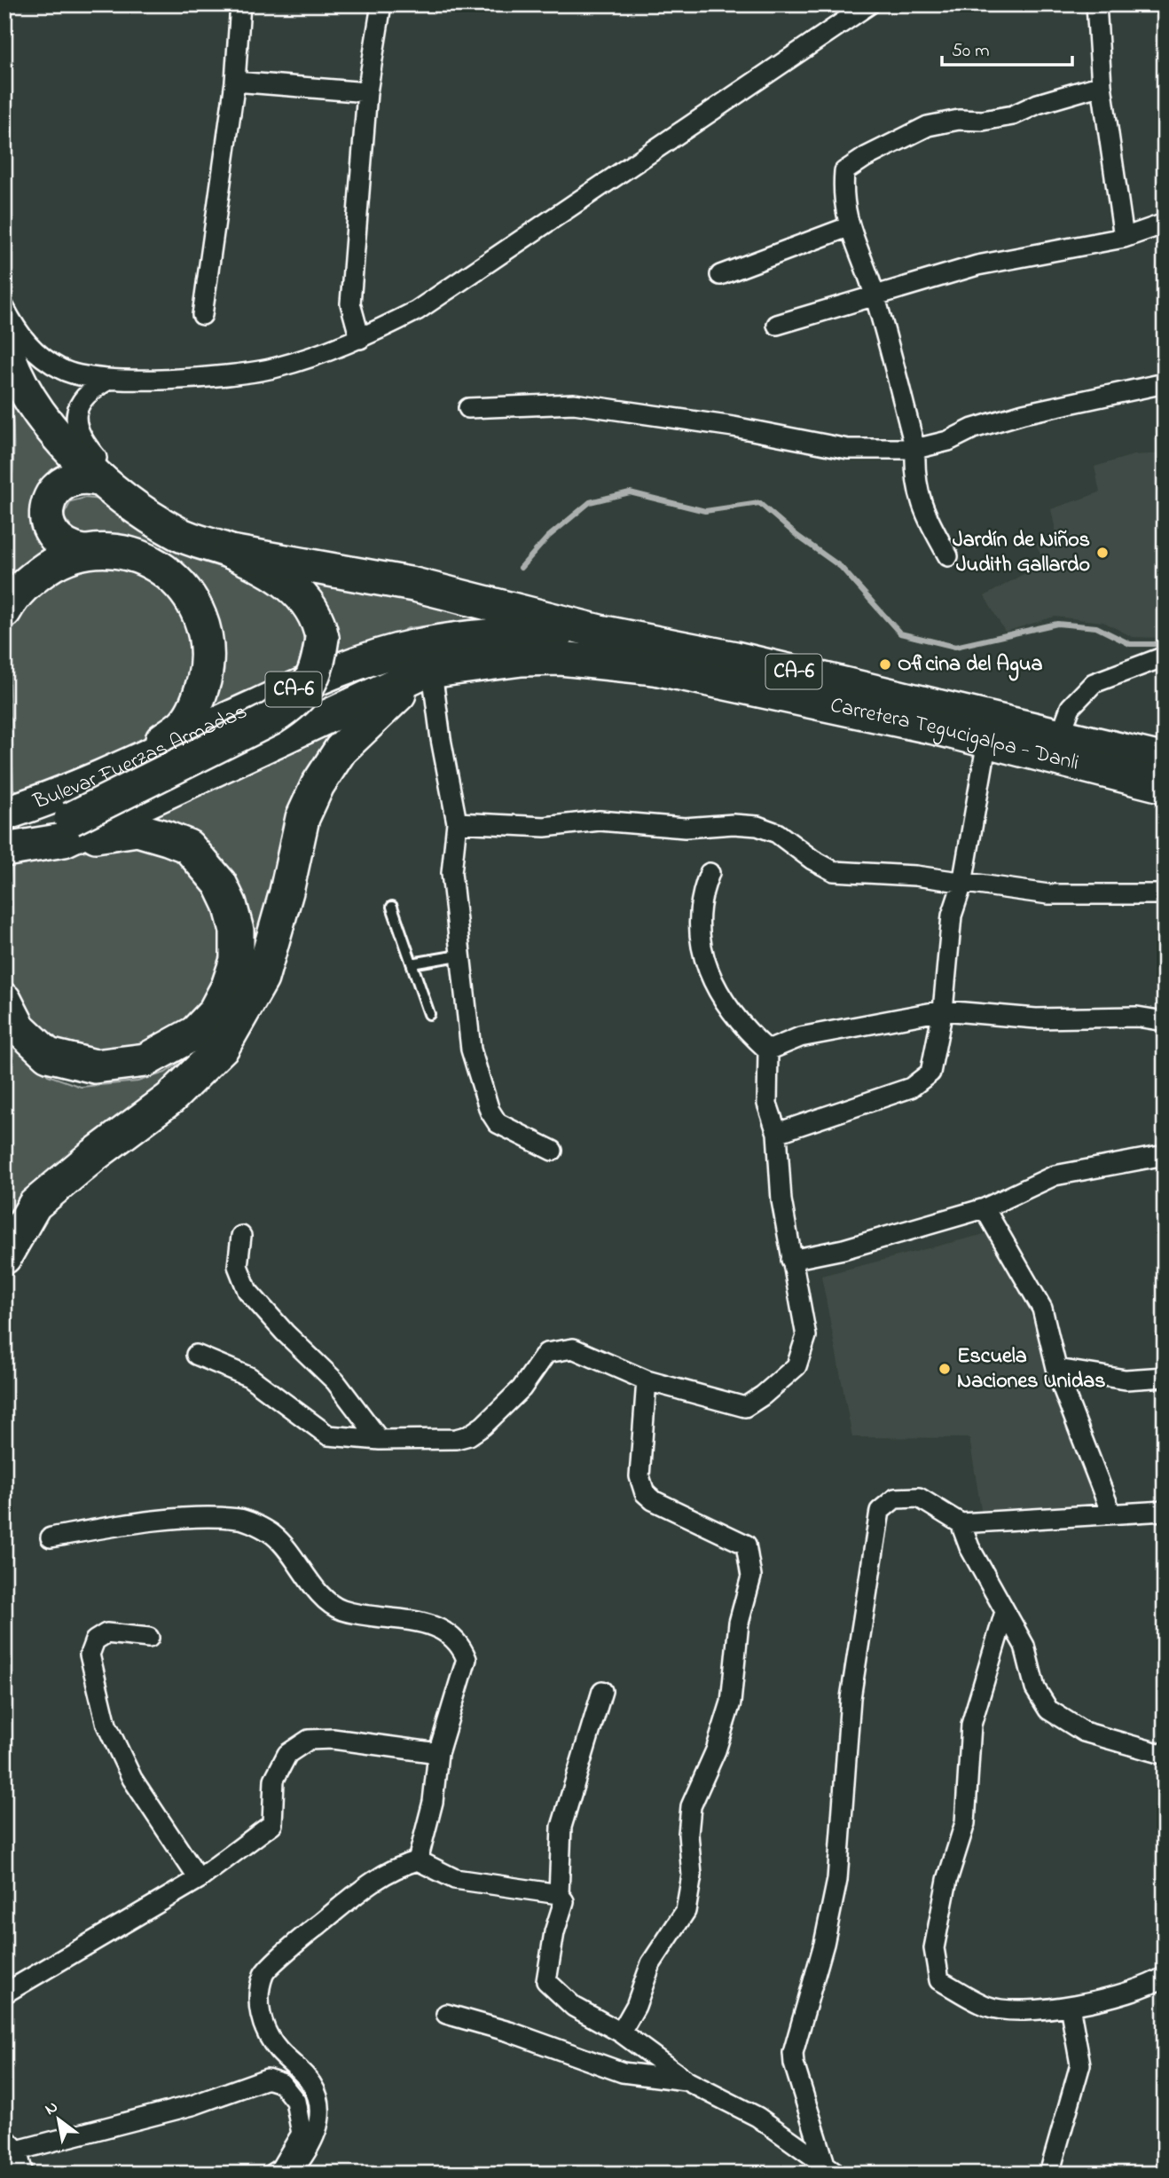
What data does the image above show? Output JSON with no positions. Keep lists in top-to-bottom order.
{
  "streets": {
    "highway": ["CA-6", "Carretera Tegucigalpa - Danli", "Bulevar Fuerzas Armadas"]
  },
  "crossings": [
    ["Carretera Tegucigalpa - Danli", "Bulevar Fuerzas Armadas"]
  ],
  "places": ["Jardín de Niños Judith Gallardo", "Oficina del Agua", "Escuela Naciones Unidas"],
  "scale_bar": "50 m",
  "north": "top left"
}
